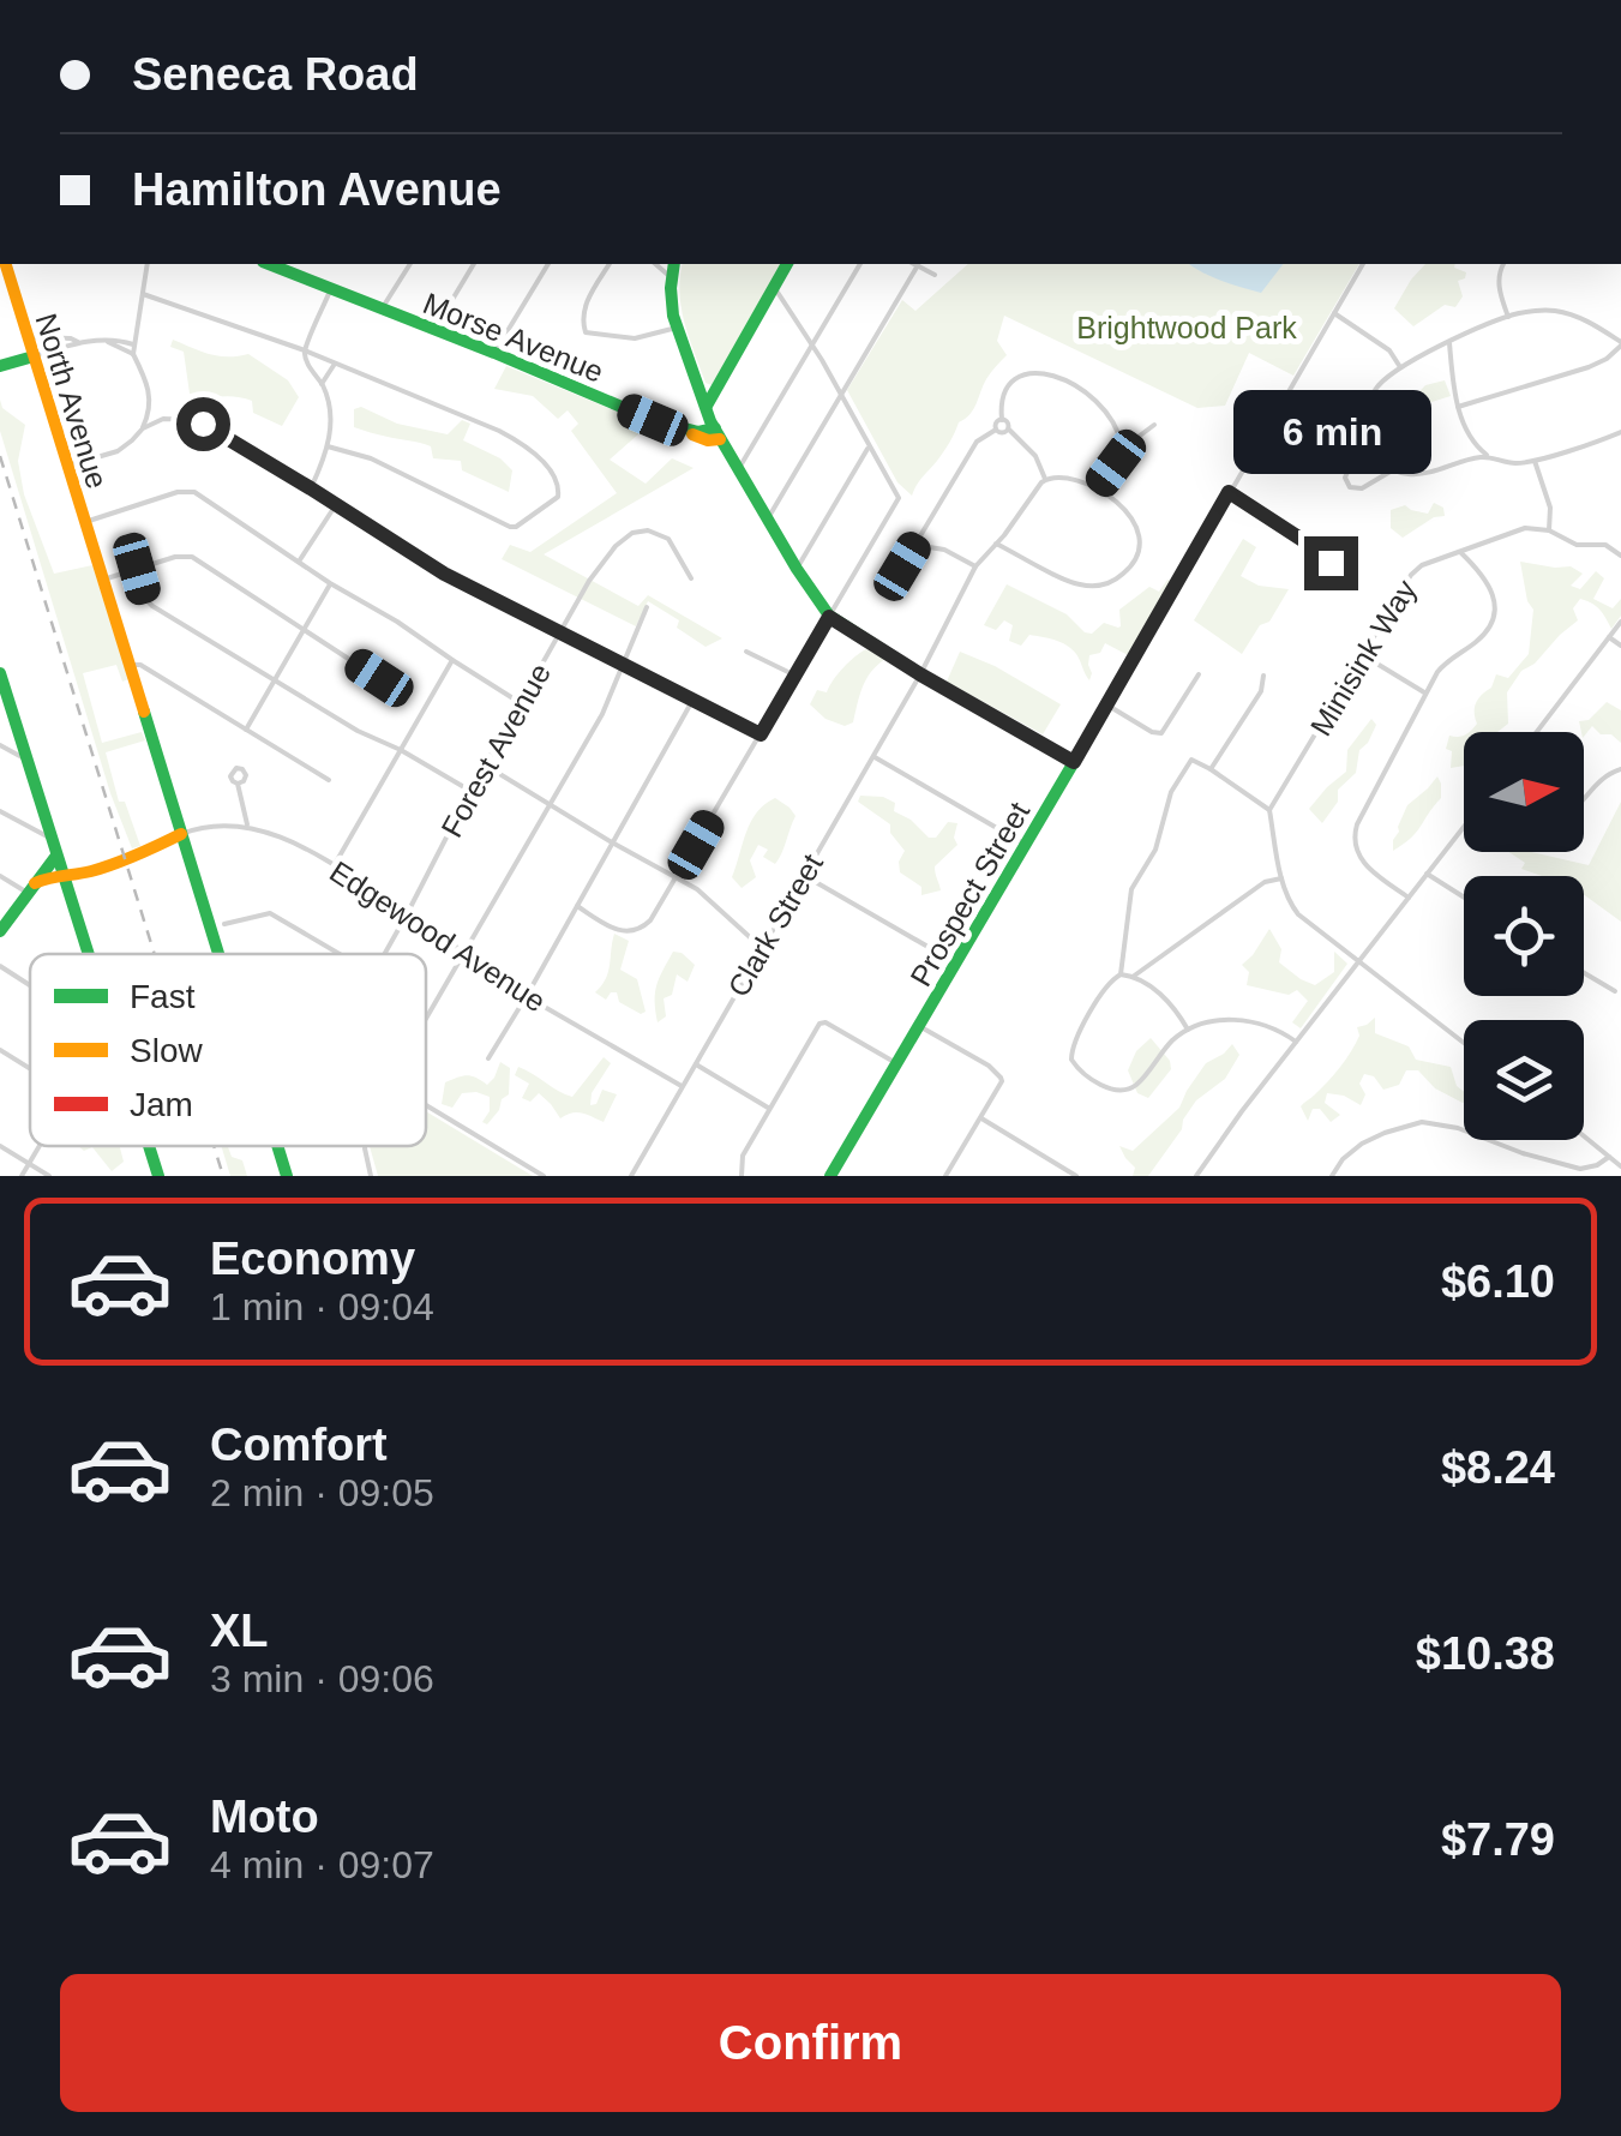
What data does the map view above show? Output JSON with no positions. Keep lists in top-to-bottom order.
{
  "streets": {
    "street": [
      "Morse Avenue",
      "North Avenue",
      "Minisink Way",
      "Forest Avenue",
      "Prospect Street",
      "Clark Street",
      "Edgewood Avenue"
    ]
  },
  "crossings": [
    ["North Avenue", "Edgewood Avenue"],
    ["Forest Avenue", "Edgewood Avenue"],
    ["Clark Street", "Edgewood Avenue"]
  ],
  "parks": ["Brightwood Park"],
  "legend": ["Fast", "Slow", "Jam"],
  "north": "right",
  "page": {
    "banner": ["Seneca Road", "Hamilton Avenue"],
    "bubble": "6 min",
    "list": [
      {
        "name": "Economy",
        "note": "1 min · 09:04",
        "value": "$6.10"
      },
      {
        "name": "Comfort",
        "note": "2 min · 09:05",
        "value": "$8.24"
      },
      {
        "name": "XL",
        "note": "3 min · 09:06",
        "value": "$10.38"
      },
      {
        "name": "Moto",
        "note": "4 min · 09:07",
        "value": "$7.79"
      }
    ],
    "buttons": "Confirm"
  }
}
